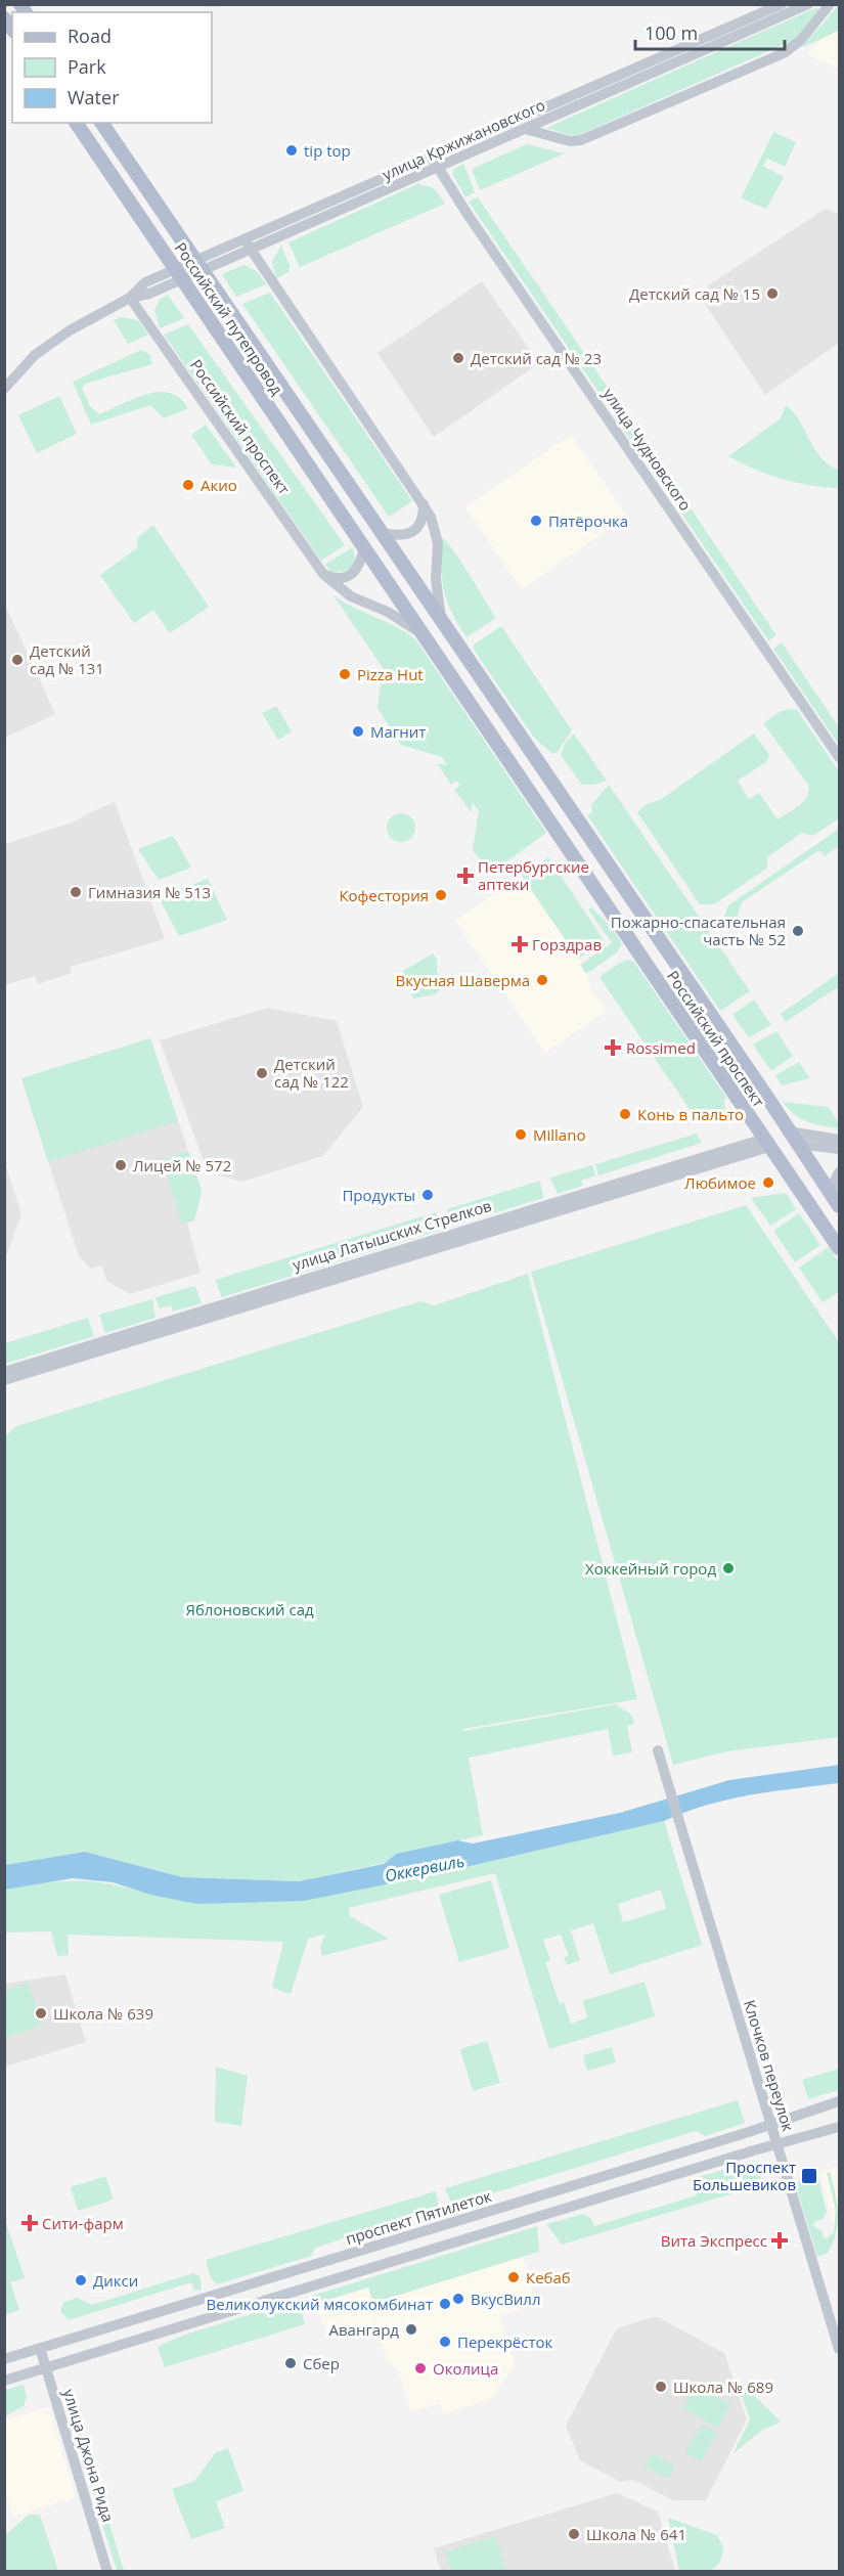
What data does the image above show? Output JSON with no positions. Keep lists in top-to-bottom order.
{
  "streets": {
    "main road": ["Российский путепровод", "Российский проспект", "улица Латышских Стрелков"],
    "street": [
      "улица Кржижановского",
      "улица Чудновского",
      "Клочков переулок",
      "проспект Пятилеток",
      "улица Джона Рида"
    ]
  },
  "crossings": [
    ["улица Кржижановского", "Российский проспект"],
    ["улица Кржижановского", "улица Чудновского"],
    ["Российский путепровод", "Российский проспект"],
    ["Российский проспект", "улица Латышских Стрелков"],
    ["Клочков переулок", "проспект Пятилеток"],
    ["проспект Пятилеток", "улица Джона Рида"]
  ],
  "water": ["Оккервиль"],
  "parks": ["Яблоновский сад"],
  "places": {
    "other": [
      "tip top",
      "Детский сад № 15",
      "Детский сад № 23",
      "Акио",
      "Пятёрочка",
      "Детский сад № 131",
      "Pizza Hut",
      "Магнит",
      "Гимназия № 513",
      "Кофестория",
      "Пожарно-спасательная часть № 52",
      "Вкусная Шаверма",
      "Детский сад № 122",
      "Конь в пальто",
      "Millano",
      "Лицей № 572",
      "Любимое",
      "Продукты",
      "Хоккейный город",
      "Школа № 639",
      "Кебаб",
      "Дикси",
      "ВкусВилл",
      "Великолукский мясокомбинат",
      "Авангард",
      "Перекрёсток",
      "Сбер",
      "Околица",
      "Школа № 689",
      "Школа № 641"
    ],
    "health": [
      "Петербургские аптеки",
      "Горздрав",
      "Rossimed",
      "Сити-фарм",
      "Вита Экспресс"
    ],
    "transit": ["Проспект Большевиков"]
  },
  "legend": ["Road", "Park", "Water"],
  "scale_bar": "100 m"
}
